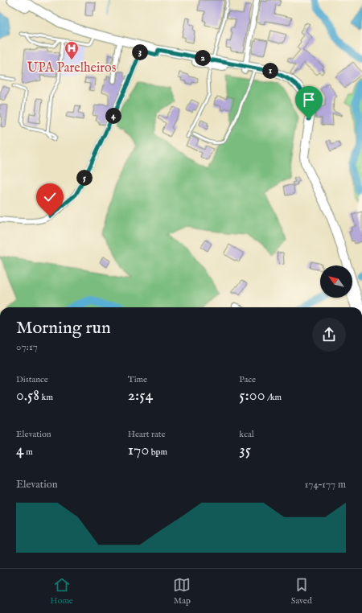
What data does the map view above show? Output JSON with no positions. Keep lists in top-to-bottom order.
{
  "places": {
    "hospital": ["UPA Parelheiros"]
  },
  "north": "top left",
  "page": {
    "pins": [
      "3",
      "2",
      "1",
      "4",
      "5"
    ],
    "heading": ["Morning run", "07:17"],
    "stats": [
      ["Distance", "0.58 km"],
      ["Time", "2:54"],
      ["Pace", "5:00 /km"],
      ["Elevation", "4 m"],
      ["Heart rate", "170 bpm"],
      ["kcal", "35"]
    ],
    "chart": ["Elevation", "174–177 m"],
    "tabs": ["Home", "Map", "Saved"]
  }
}
